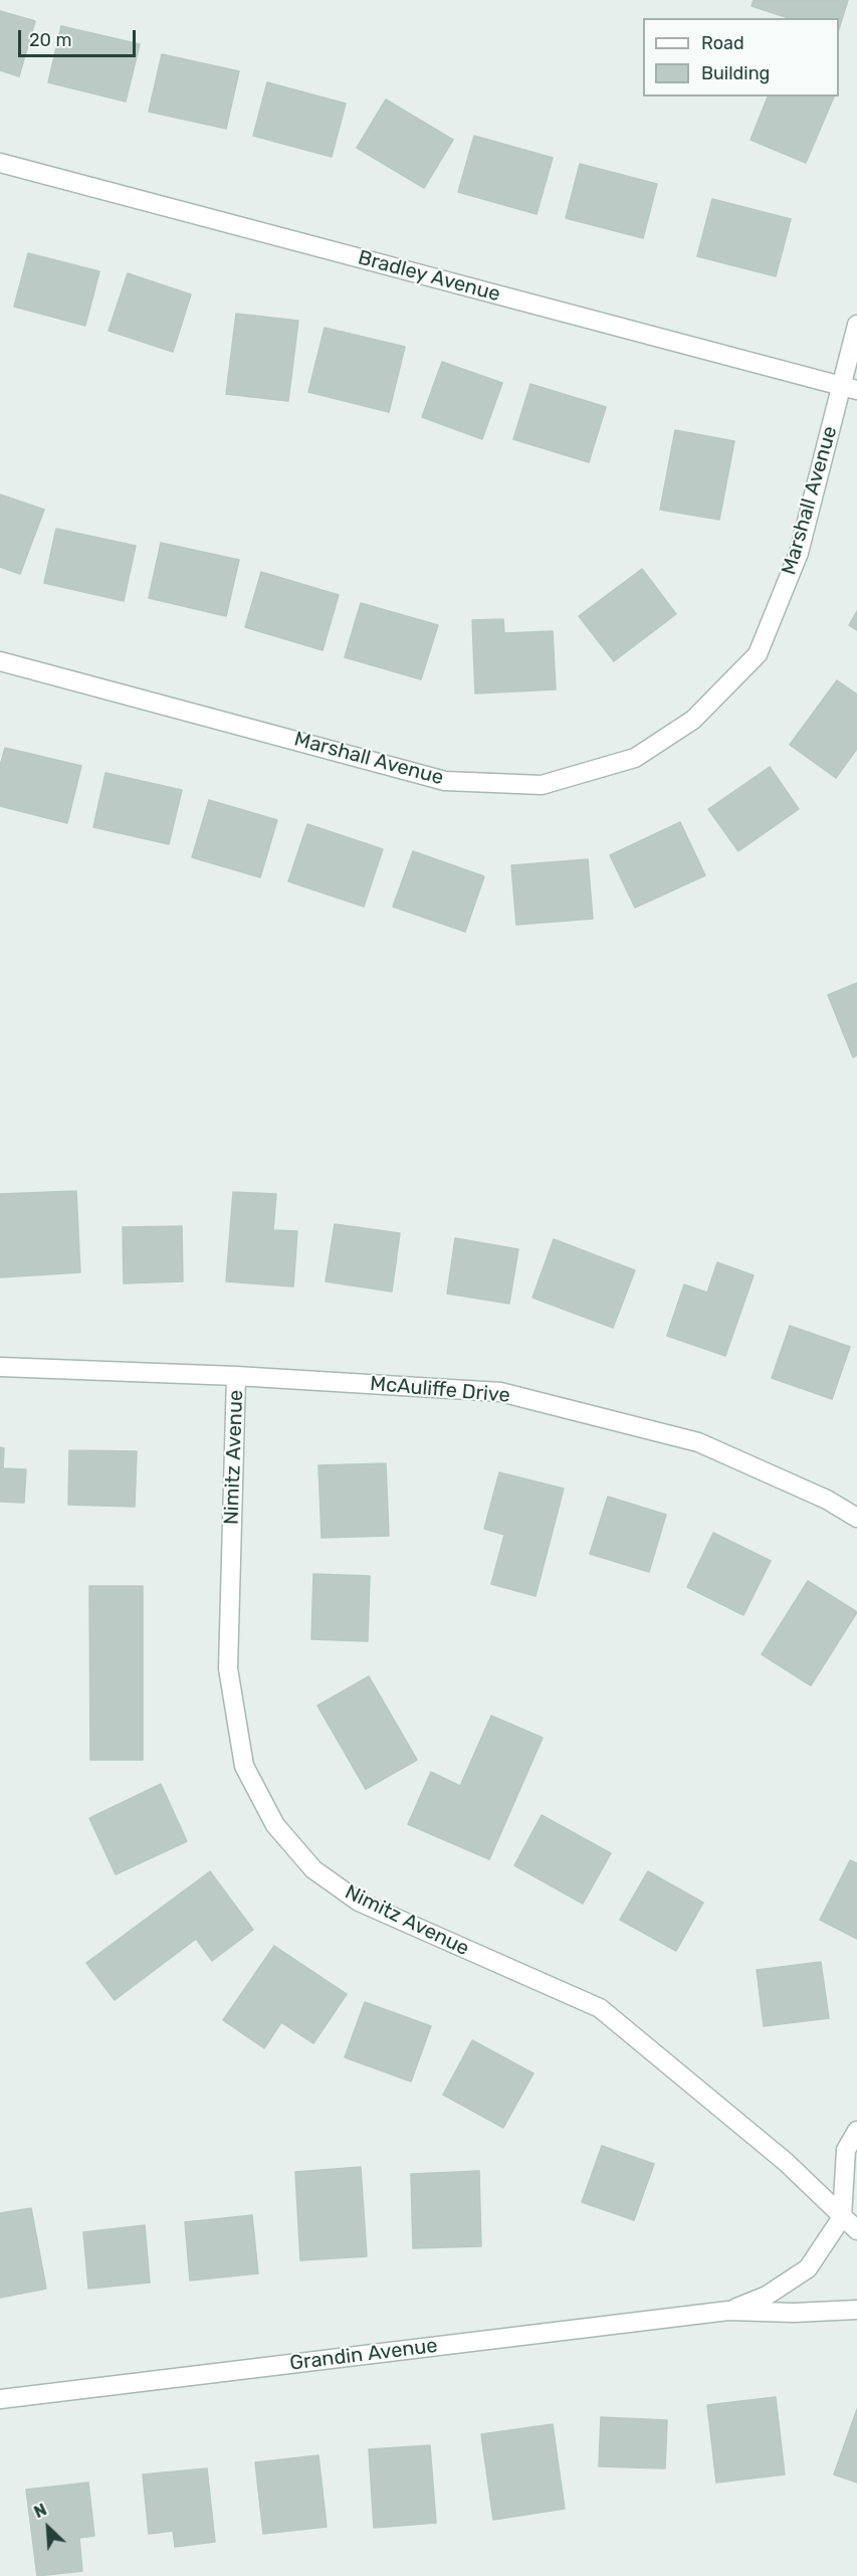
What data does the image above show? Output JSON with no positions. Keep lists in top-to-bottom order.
{
  "streets": {
    "street": [
      "Bradley Avenue",
      "Marshall Avenue",
      "McAuliffe Drive",
      "Nimitz Avenue",
      "Grandin Avenue"
    ]
  },
  "crossings": [
    ["Bradley Avenue", "Marshall Avenue"],
    ["McAuliffe Drive", "Nimitz Avenue"]
  ],
  "legend": ["Road", "Building"],
  "scale_bar": "20 m",
  "north": "top left"
}
